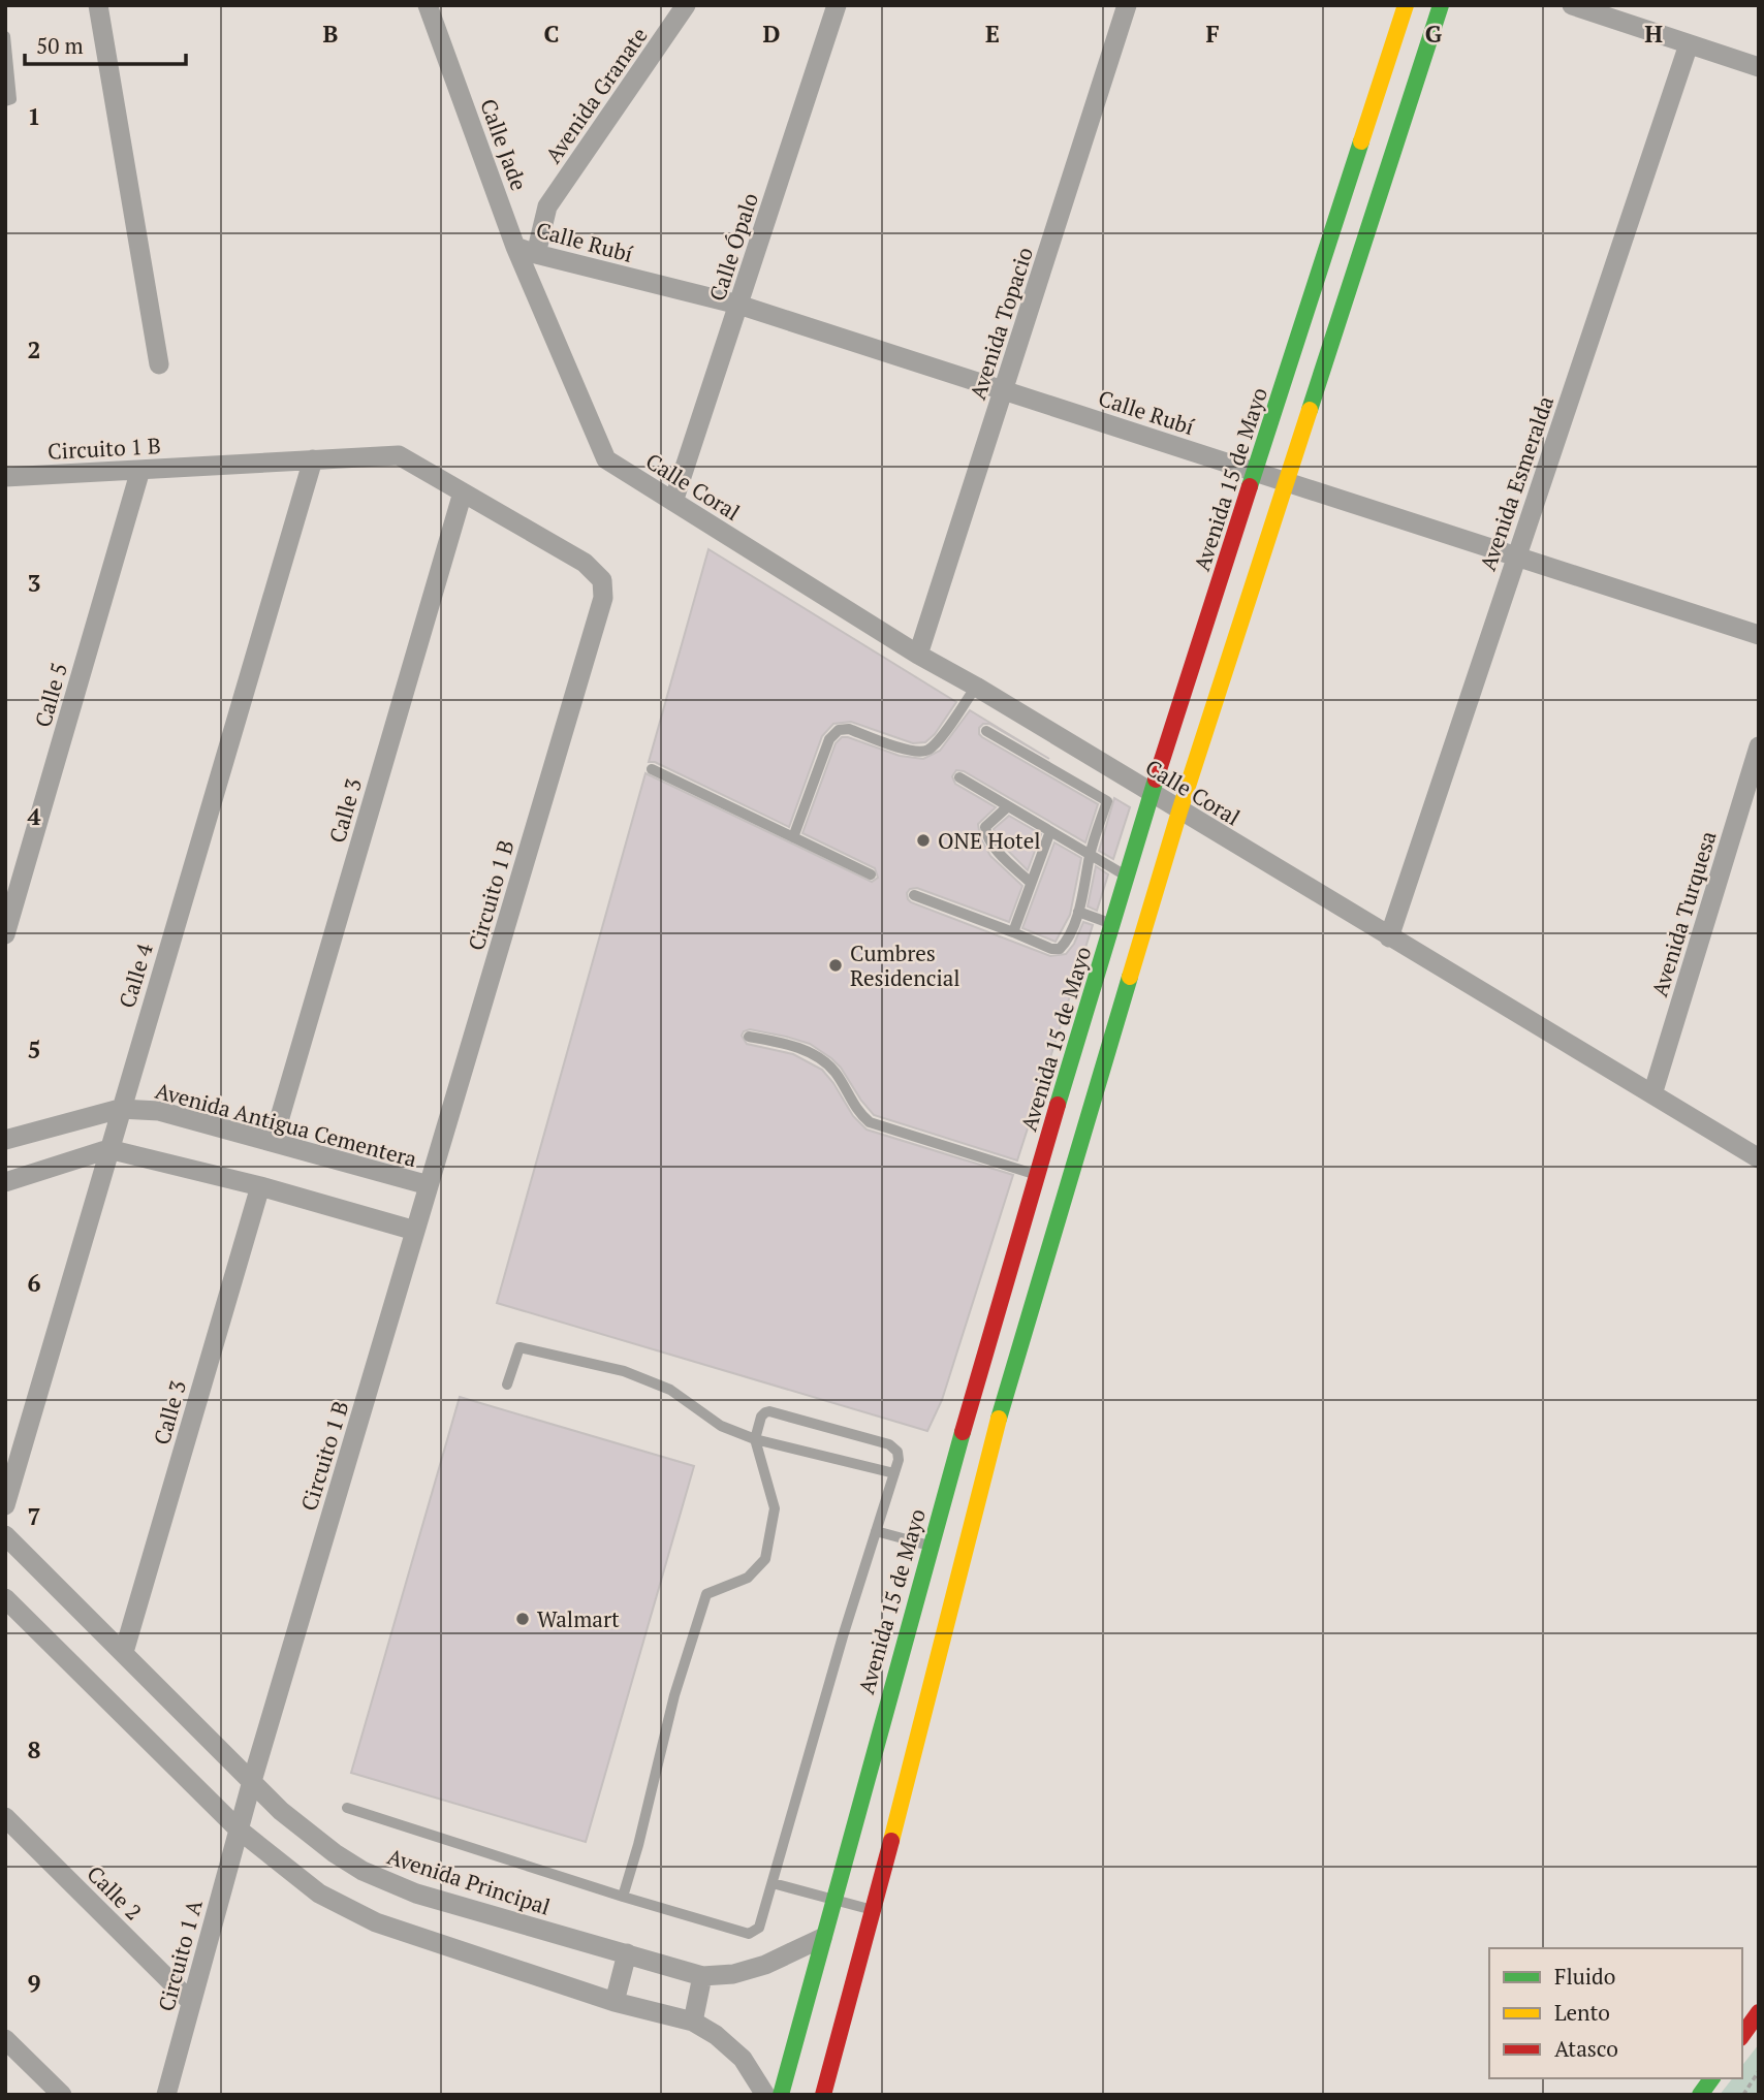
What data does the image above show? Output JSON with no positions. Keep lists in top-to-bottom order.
{
  "streets": {
    "main road": ["Avenida 15 de Mayo"],
    "street": [
      "Avenida Granate",
      "Calle Jade",
      "Calle Rubí",
      "Calle Ópalo",
      "Avenida Topacio",
      "Circuito 1 B",
      "Avenida Esmeralda",
      "Calle Coral",
      "Calle 5",
      "Calle 3",
      "Avenida Turquesa",
      "Calle 4",
      "Avenida Antigua Cementera",
      "Avenida Principal",
      "Calle 2",
      "Circuito 1 A"
    ]
  },
  "crossings": [
    ["Avenida Granate", "Calle Rubí"],
    ["Calle Jade", "Calle Rubí"],
    ["Calle Jade", "Calle Coral"],
    ["Calle Rubí", "Calle Ópalo"],
    ["Calle Rubí", "Avenida Topacio"],
    ["Calle Rubí", "Avenida 15 de Mayo"],
    ["Calle Rubí", "Avenida Esmeralda"],
    ["Calle Ópalo", "Calle Coral"],
    ["Avenida Topacio", "Calle Coral"],
    ["Circuito 1 B", "Calle 5"],
    ["Circuito 1 B", "Calle 3"],
    ["Circuito 1 B", "Calle 4"],
    ["Circuito 1 B", "Avenida Antigua Cementera"],
    ["Circuito 1 B", "Avenida Principal"],
    ["Circuito 1 B", "Circuito 1 A"],
    ["Avenida 15 de Mayo", "Calle Coral"],
    ["Avenida 15 de Mayo", "Avenida Principal"],
    ["Avenida Esmeralda", "Calle Coral"],
    ["Calle Coral", "Avenida Turquesa"],
    ["Calle 3", "Avenida Antigua Cementera"],
    ["Calle 3", "Avenida Principal"],
    ["Calle 4", "Avenida Antigua Cementera"],
    ["Calle 2", "Circuito 1 A"]
  ],
  "places": ["ONE Hotel", "Cumbres Residencial", "Walmart"],
  "legend": ["Fluido", "Lento", "Atasco"],
  "scale_bar": "50 m",
  "grid": {
    "columns": [
      "B",
      "C",
      "D",
      "E",
      "F",
      "G",
      "H"
    ],
    "rows": [
      "1",
      "2",
      "3",
      "4",
      "5",
      "6",
      "7",
      "8",
      "9"
    ]
  }
}
